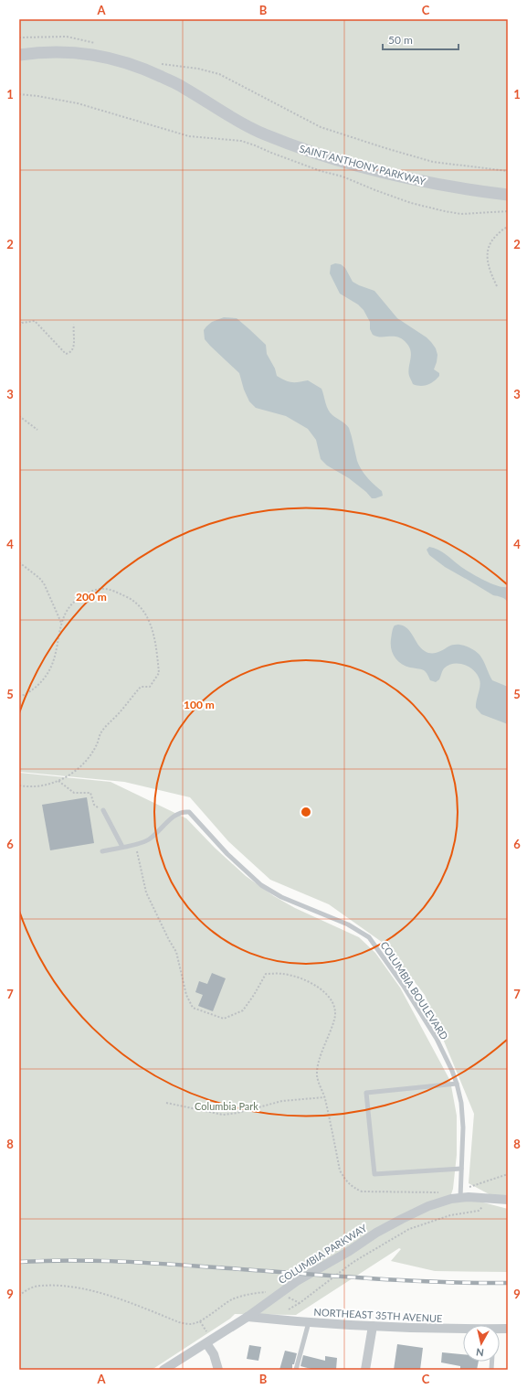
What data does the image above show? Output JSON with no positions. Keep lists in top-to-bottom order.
{
  "streets": {
    "street": ["SAINT ANTHONY PARKWAY", "COLUMBIA PARKWAY", "NORTHEAST 35TH AVENUE"],
    "lane": ["COLUMBIA BOULEVARD"]
  },
  "crossings": [
    ["COLUMBIA BOULEVARD", "COLUMBIA PARKWAY"],
    ["COLUMBIA PARKWAY", "NORTHEAST 35TH AVENUE"]
  ],
  "parks": ["Columbia Park"],
  "scale_bar": "50 m",
  "north": "bottom",
  "grid": {
    "columns": ["A", "B", "C"],
    "rows": [
      "1",
      "2",
      "3",
      "4",
      "5",
      "6",
      "7",
      "8",
      "9"
    ]
  },
  "rings": ["200 m", "100 m"]
}
